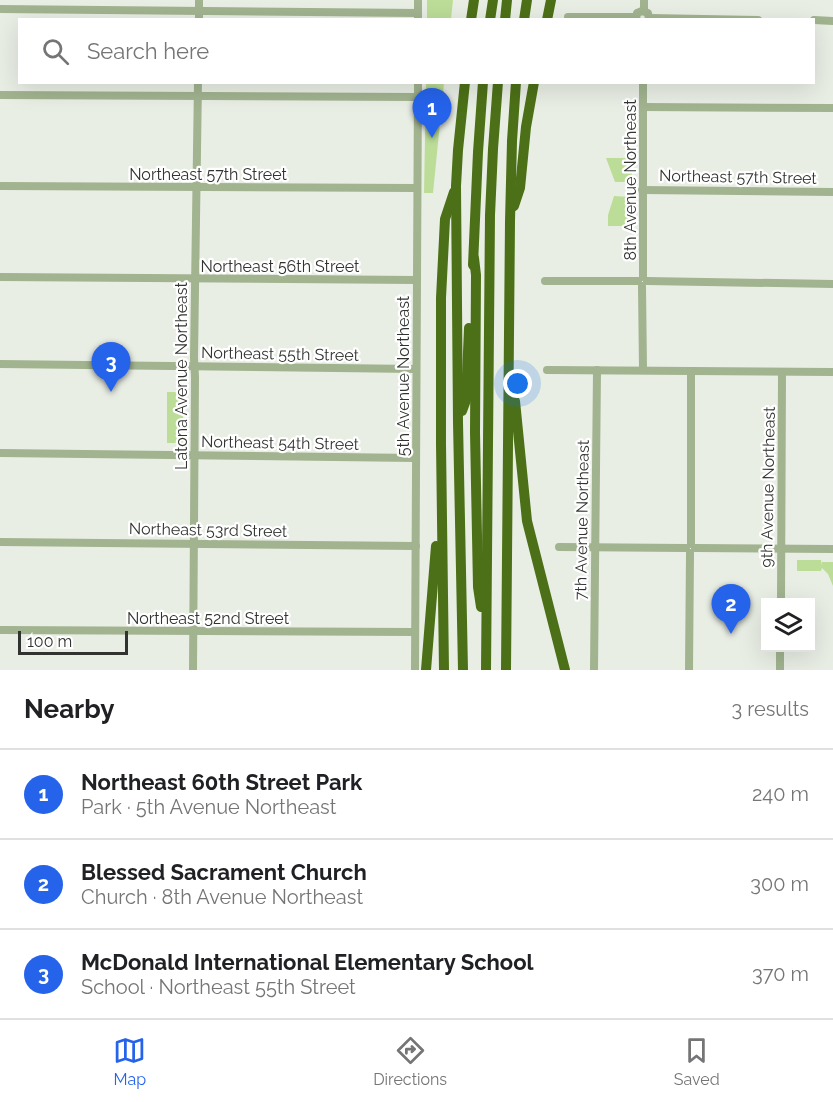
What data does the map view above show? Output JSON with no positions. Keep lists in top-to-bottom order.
{
  "streets": {
    "street": [
      "Northeast 57th Street",
      "8th Avenue Northeast",
      "Northeast 56th Street",
      "Northeast 55th Street",
      "Latona Avenue Northeast",
      "5th Avenue Northeast",
      "Northeast 54th Street",
      "9th Avenue Northeast",
      "7th Avenue Northeast",
      "Northeast 53rd Street",
      "Northeast 52nd Street"
    ]
  },
  "crossings": [
    ["Northeast 57th Street", "8th Avenue Northeast"],
    ["Northeast 57th Street", "Latona Avenue Northeast"],
    ["Northeast 57th Street", "5th Avenue Northeast"],
    ["Northeast 56th Street", "Latona Avenue Northeast"],
    ["Northeast 56th Street", "5th Avenue Northeast"],
    ["Northeast 55th Street", "Latona Avenue Northeast"],
    ["Northeast 55th Street", "5th Avenue Northeast"],
    ["Latona Avenue Northeast", "Northeast 54th Street"],
    ["Latona Avenue Northeast", "Northeast 53rd Street"],
    ["Latona Avenue Northeast", "Northeast 52nd Street"],
    ["5th Avenue Northeast", "Northeast 54th Street"],
    ["5th Avenue Northeast", "Northeast 53rd Street"],
    ["5th Avenue Northeast", "Northeast 52nd Street"]
  ],
  "scale_bar": "100 m",
  "page": {
    "search": "Search here",
    "pins": ["1", "3", "2"],
    "scale": "100 m",
    "heading": ["Nearby", "3 results"],
    "list": [
      {
        "mark": "1",
        "name": "Northeast 60th Street Park",
        "note": "Park · 5th Avenue Northeast",
        "value": "240 m"
      },
      {
        "mark": "2",
        "name": "Blessed Sacrament Church",
        "note": "Church · 8th Avenue Northeast",
        "value": "300 m"
      },
      {
        "mark": "3",
        "name": "McDonald International Elementary School",
        "note": "School · Northeast 55th Street",
        "value": "370 m"
      }
    ],
    "nav": ["Map", "Directions", "Saved"]
  }
}
